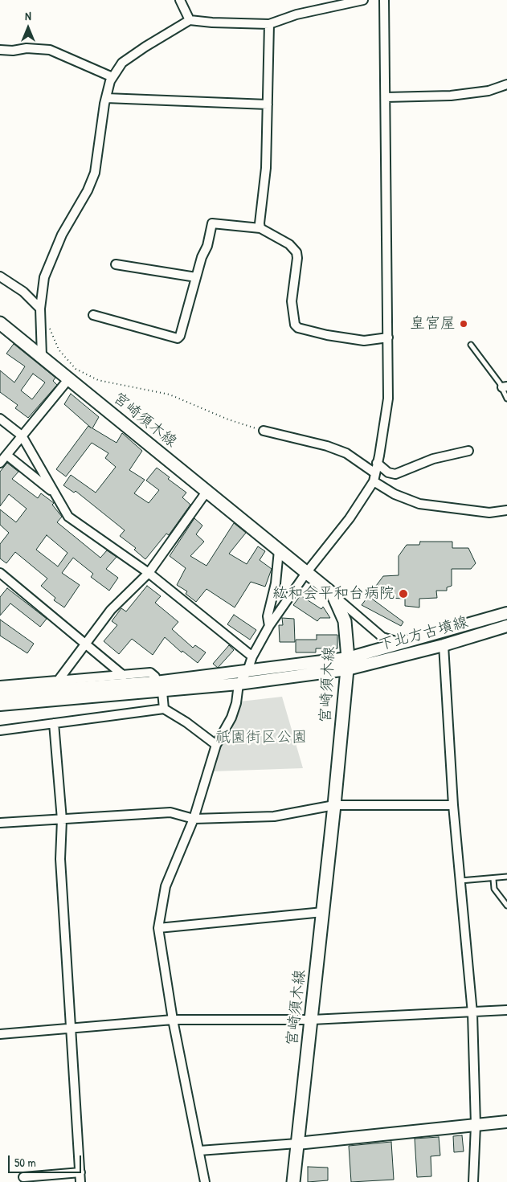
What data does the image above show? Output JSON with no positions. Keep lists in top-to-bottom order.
{
  "streets": {
    "main road": ["宮崎須木線"],
    "street": ["下北方古墳線"]
  },
  "crossings": [
    ["宮崎須木線", "下北方古墳線"]
  ],
  "parks": ["祇園街区公園"],
  "places": ["皇宮屋", "紘和会平和台病院"],
  "scale_bar": "50 m",
  "north": "top"
}
